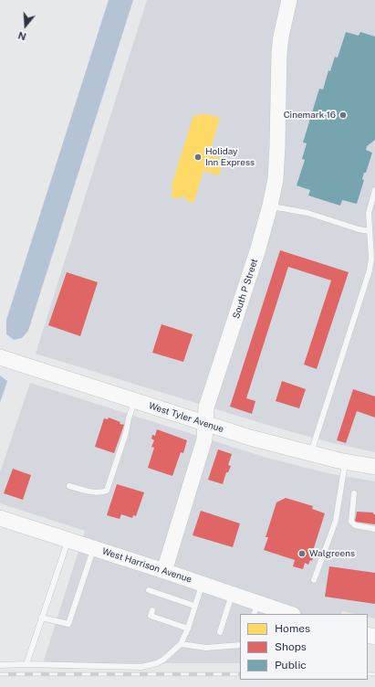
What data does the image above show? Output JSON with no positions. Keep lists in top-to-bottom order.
{
  "streets": {
    "main road": ["South P Street", "West Tyler Avenue", "West Harrison Avenue"]
  },
  "crossings": [
    ["South P Street", "West Tyler Avenue"],
    ["South P Street", "West Harrison Avenue"]
  ],
  "places": ["Cinemark 16", "Holiday Inn Express", "Walgreens"],
  "legend": ["Homes", "Shops", "Public"],
  "north": "bottom"
}
